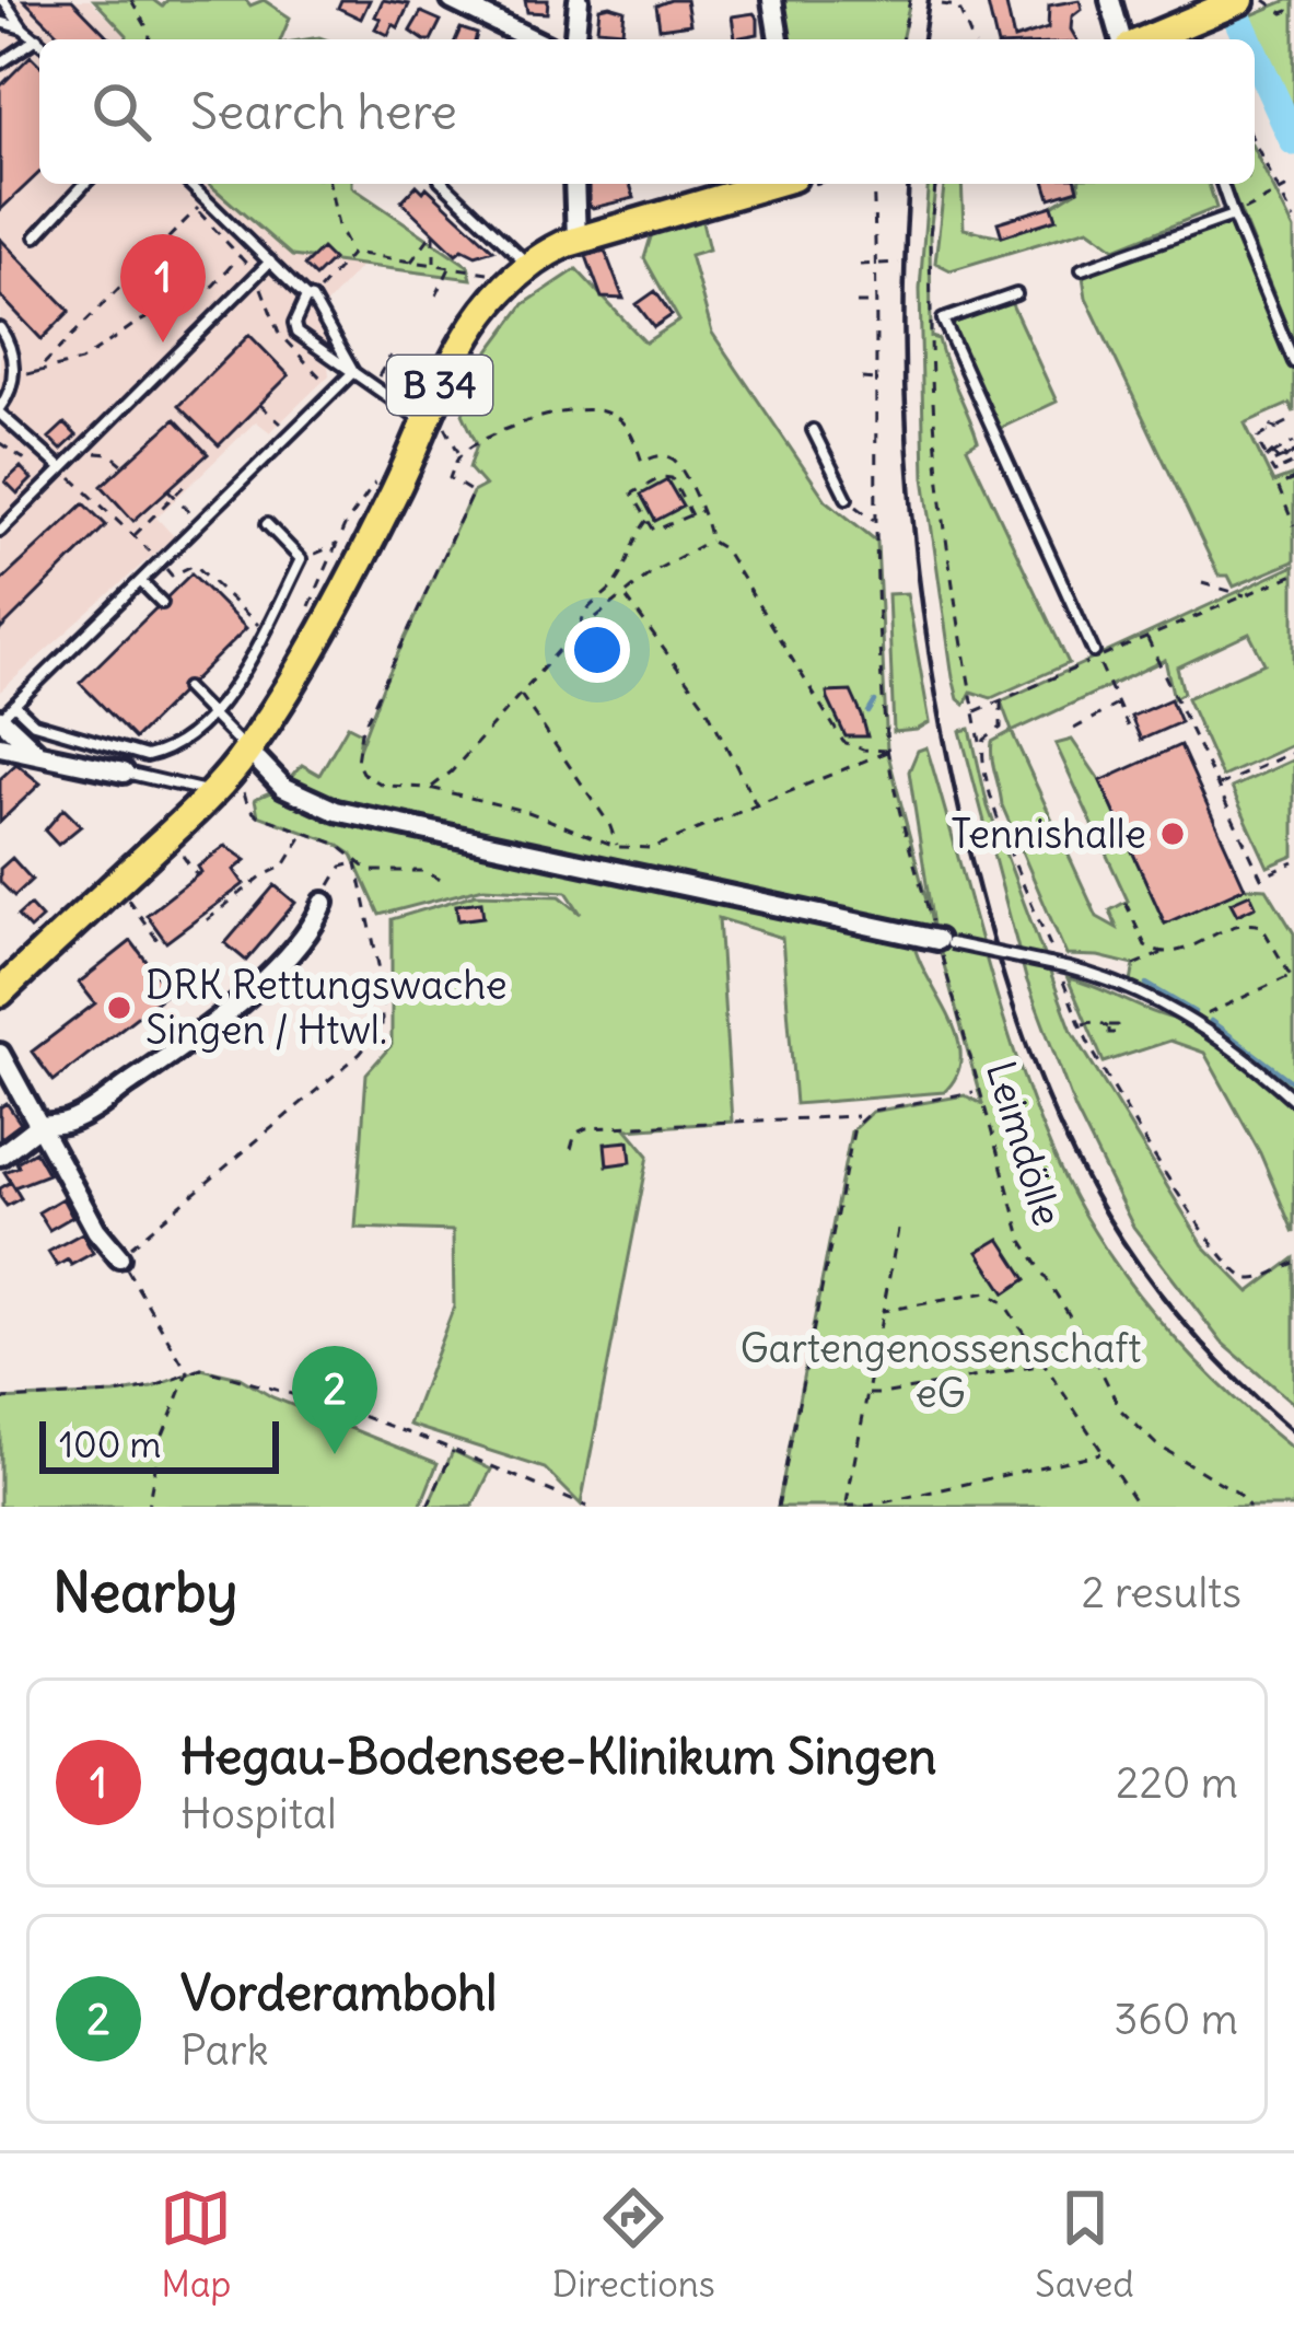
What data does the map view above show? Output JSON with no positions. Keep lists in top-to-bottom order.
{
  "streets": {
    "main road": ["B 34"],
    "path": ["Leimdölle"]
  },
  "parks": ["Gartengenossenschaft eG"],
  "places": ["Tennishalle", "DRK Rettungswache Singen / Htwl."],
  "scale_bar": "100 m",
  "page": {
    "search": "Search here",
    "pins": ["1", "2"],
    "scale": "100 m",
    "heading": ["Nearby", "2 results"],
    "list": [
      {
        "mark": "1",
        "name": "Hegau-Bodensee-Klinikum Singen",
        "note": "Hospital",
        "value": "220 m"
      },
      {
        "mark": "2",
        "name": "Vorderambohl",
        "note": "Park",
        "value": "360 m"
      }
    ],
    "nav": ["Map", "Directions", "Saved"]
  }
}
